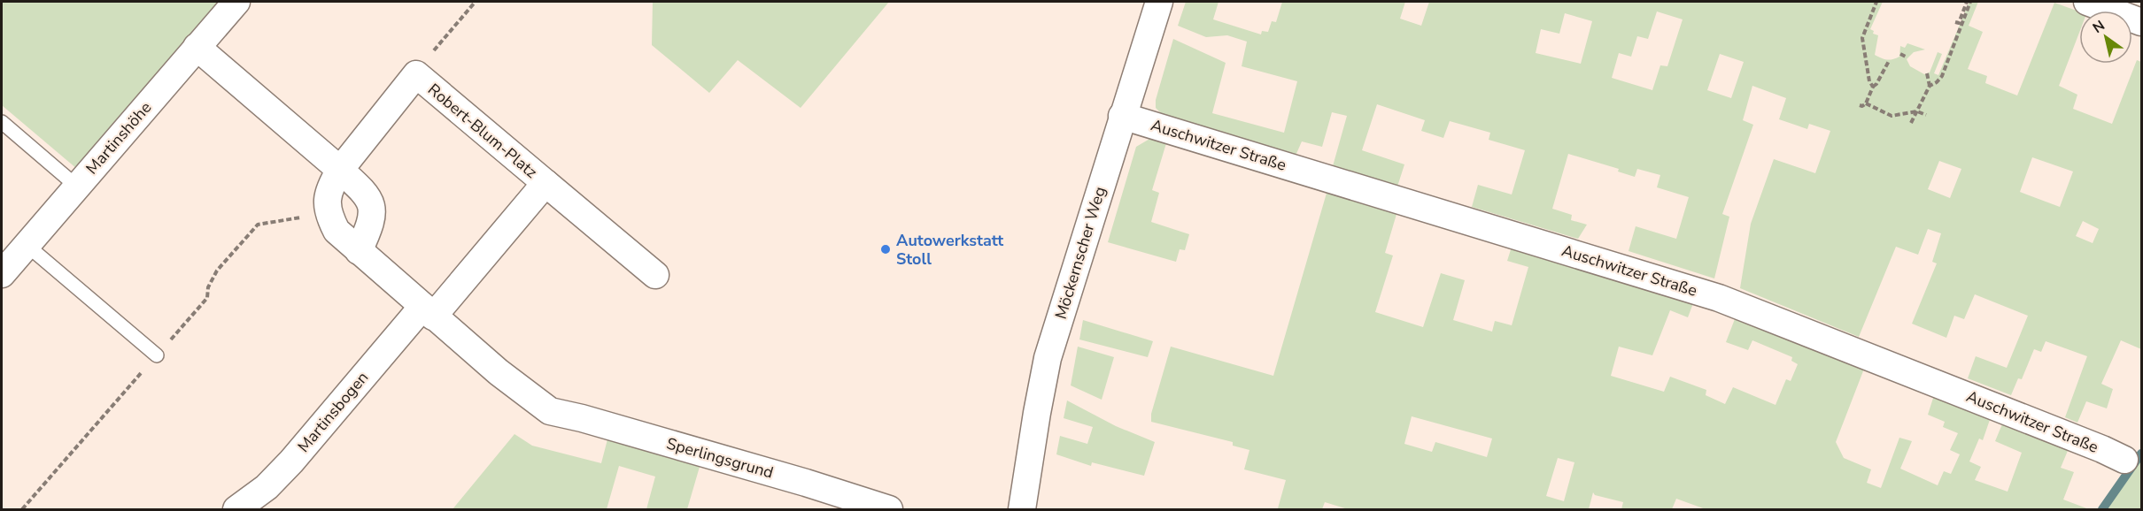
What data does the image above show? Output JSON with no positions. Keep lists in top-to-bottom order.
{
  "streets": {
    "street": [
      "Robert-Blum-Platz",
      "Martinshöhe",
      "Auschwitzer Straße",
      "Möckernscher Weg",
      "Martinsbogen",
      "Sperlingsgrund"
    ]
  },
  "crossings": [
    ["Robert-Blum-Platz", "Martinsbogen"],
    ["Robert-Blum-Platz", "Sperlingsgrund"],
    ["Auschwitzer Straße", "Möckernscher Weg"],
    ["Martinsbogen", "Sperlingsgrund"]
  ],
  "places": ["Autowerkstatt Stoll"],
  "north": "top left"
}
